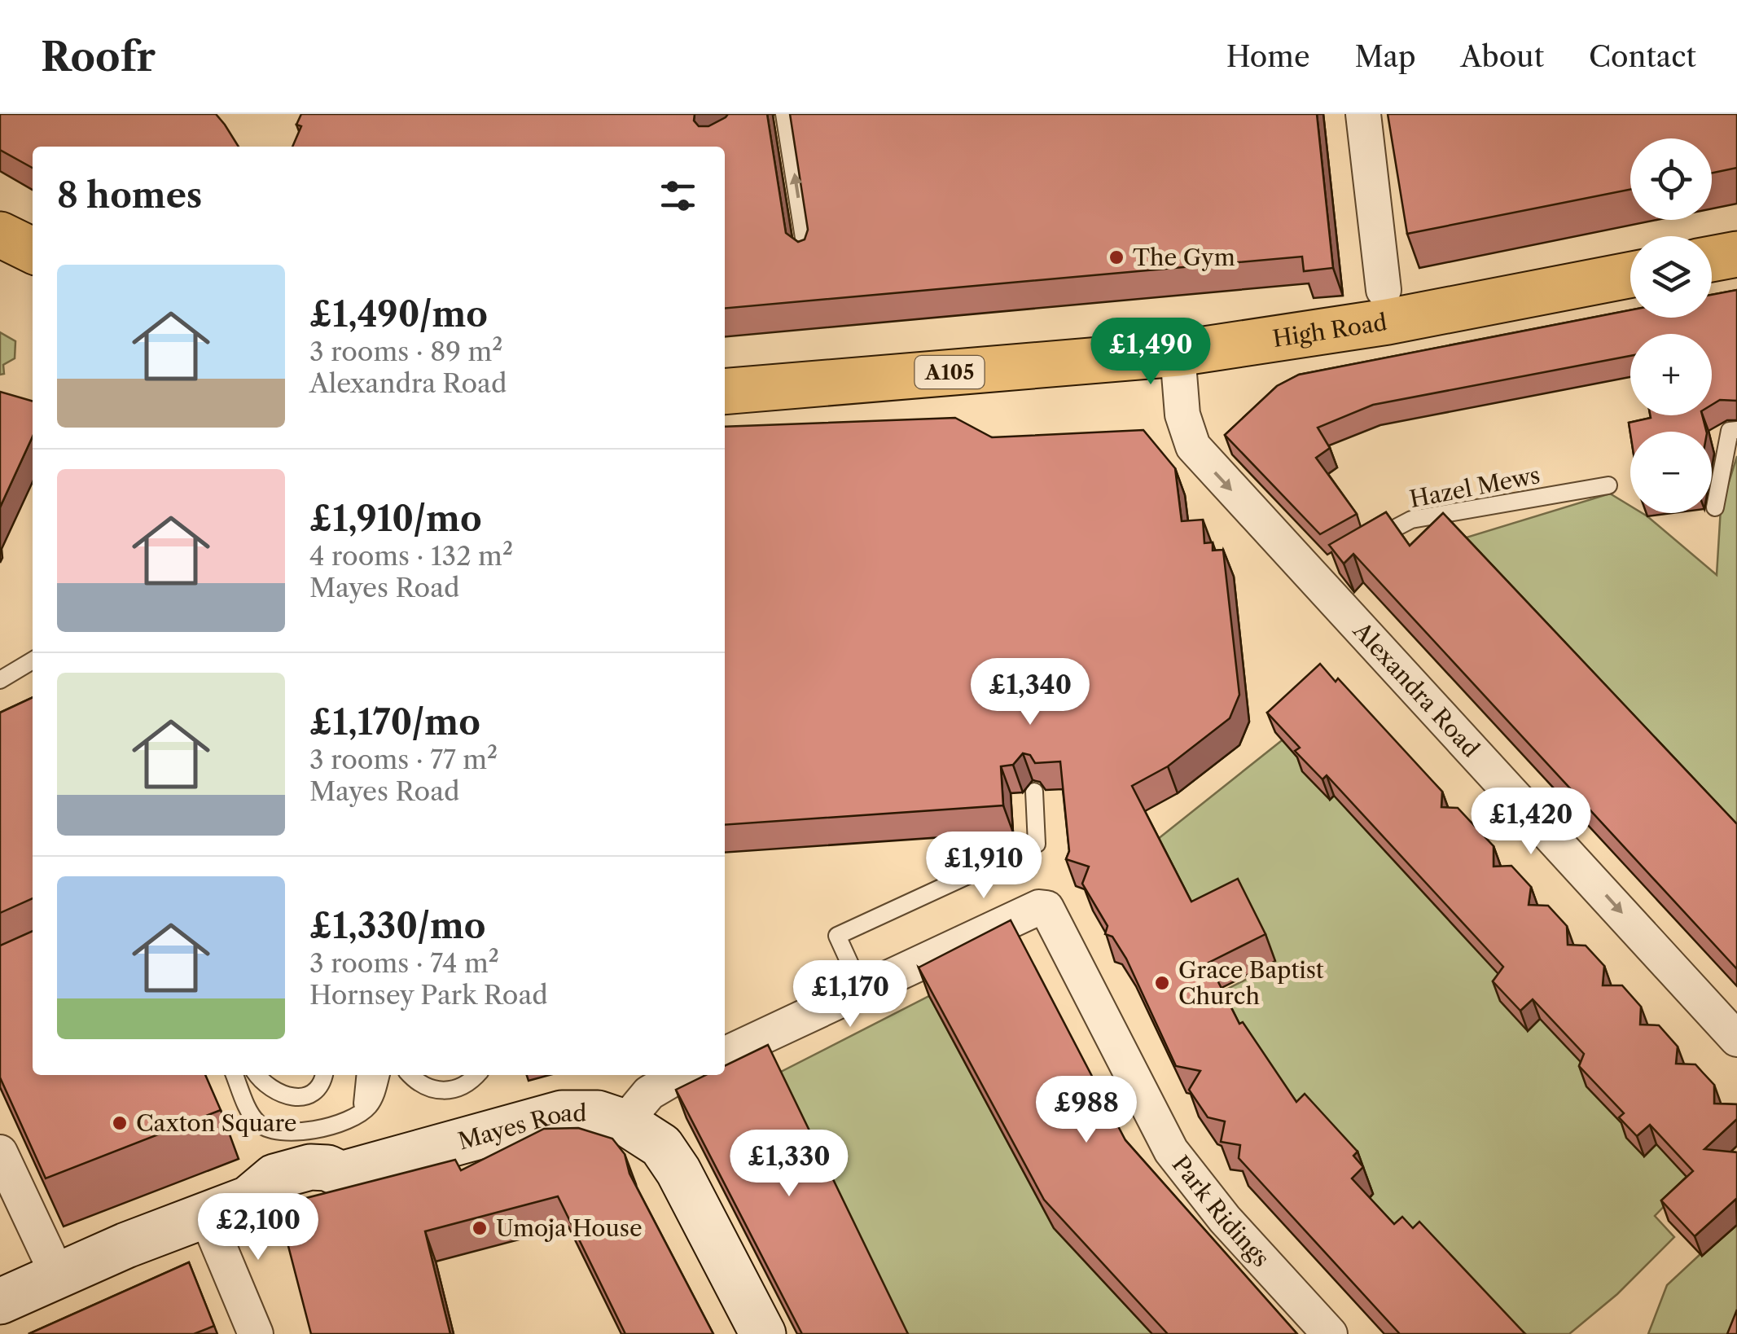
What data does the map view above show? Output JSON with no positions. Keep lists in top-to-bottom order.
{
  "streets": {
    "main road": ["High Road", "A105", "Mayes Road"],
    "street": ["Alexandra Road", "Park Ridings"],
    "lane": ["Hazel Mews"]
  },
  "crossings": [
    ["High Road", "Alexandra Road"]
  ],
  "one_way": ["Alexandra Road"],
  "places": [
    "The Gym",
    "Grace Baptist Church",
    "Caxton Square",
    "Umoja House"
  ],
  "page": {
    "header": "Roofr",
    "nav": [
      "Home",
      "Map",
      "About",
      "Contact"
    ],
    "map_buttons": ["+", "−"],
    "heading": "8 homes",
    "list": [
      {
        "name": "£1,490/mo",
        "note": "3 rooms · 89 m² · Alexandra Road"
      },
      {
        "name": "£1,910/mo",
        "note": "4 rooms · 132 m² · Mayes Road"
      },
      {
        "name": "£1,170/mo",
        "note": "3 rooms · 77 m² · Mayes Road"
      },
      {
        "name": "£1,330/mo",
        "note": "3 rooms · 74 m² · Hornsey Park Road"
      }
    ],
    "price": [
      "£1,490",
      "£1,340",
      "£1,420",
      "£1,910",
      "£1,170",
      "£988",
      "£1,330",
      "£2,100"
    ]
  }
}
